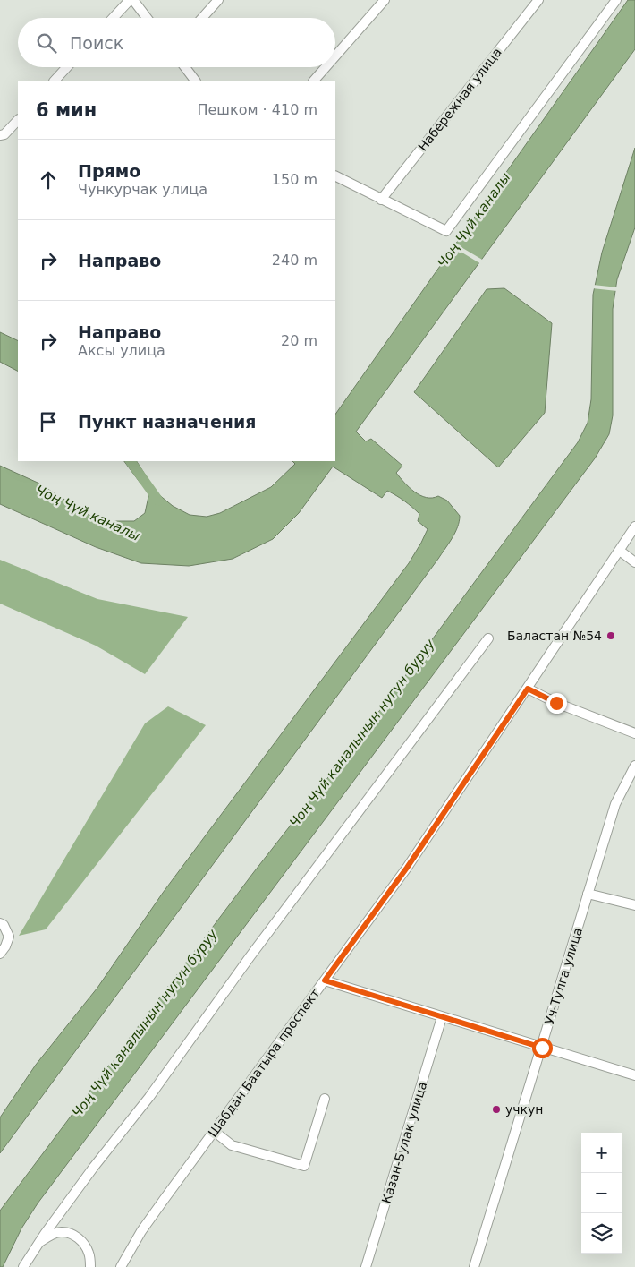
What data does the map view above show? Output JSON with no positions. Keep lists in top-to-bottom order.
{
  "streets": {
    "street": [
      "Набережная улица",
      "Уч-Тулга улица",
      "Шабдан Баатыра проспект",
      "Казан-Булак улица"
    ]
  },
  "water": ["Чоң Чүй каналы", "Чоң Чүй каналынын нугун буруу"],
  "places": ["Баластан №54", "учкун"],
  "page": {
    "search": "Поиск",
    "heading": ["6 мин", "Пешком · 410 m"],
    "list": [
      ["Прямо", "Чункурчак улица", "150 m"],
      ["Направо", "240 m"],
      ["Направо", "Аксы улица", "20 m"],
      "Пункт назначения"
    ],
    "map_buttons": ["+", "−"]
  }
}
